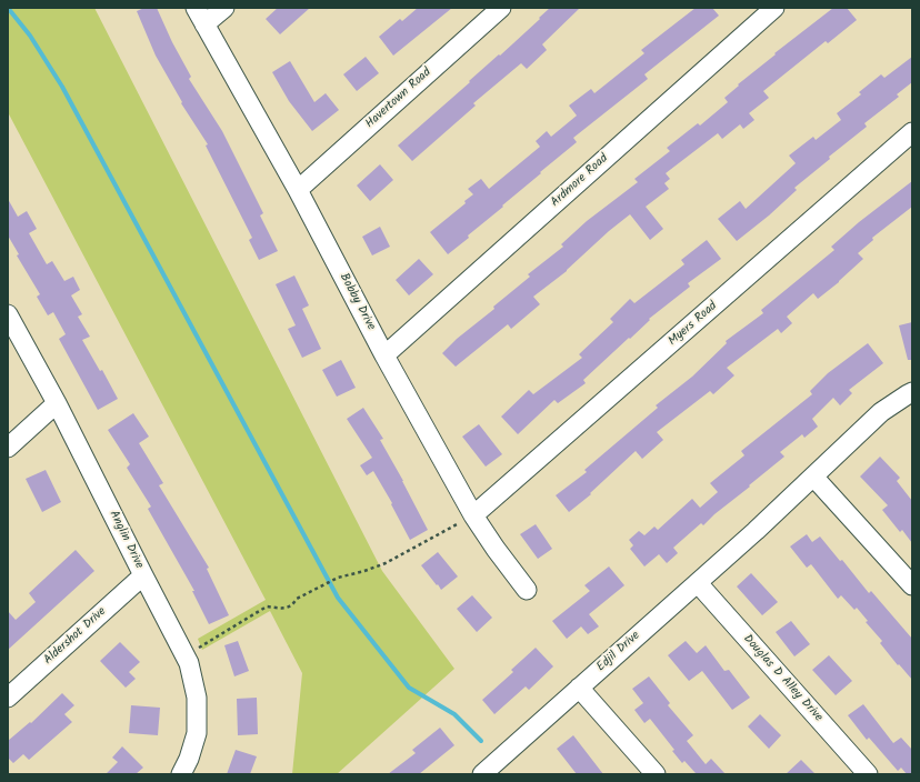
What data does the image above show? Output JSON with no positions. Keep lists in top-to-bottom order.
{
  "streets": {
    "street": [
      "Havertown Road",
      "Ardmore Road",
      "Bobby Drive",
      "Myers Road",
      "Anglin Drive",
      "Aldershot Drive",
      "Edjil Drive",
      "Douglas D Alley Drive"
    ]
  },
  "crossings": [
    ["Havertown Road", "Bobby Drive"],
    ["Ardmore Road", "Bobby Drive"],
    ["Bobby Drive", "Myers Road"],
    ["Anglin Drive", "Aldershot Drive"],
    ["Edjil Drive", "Douglas D Alley Drive"]
  ]
}
